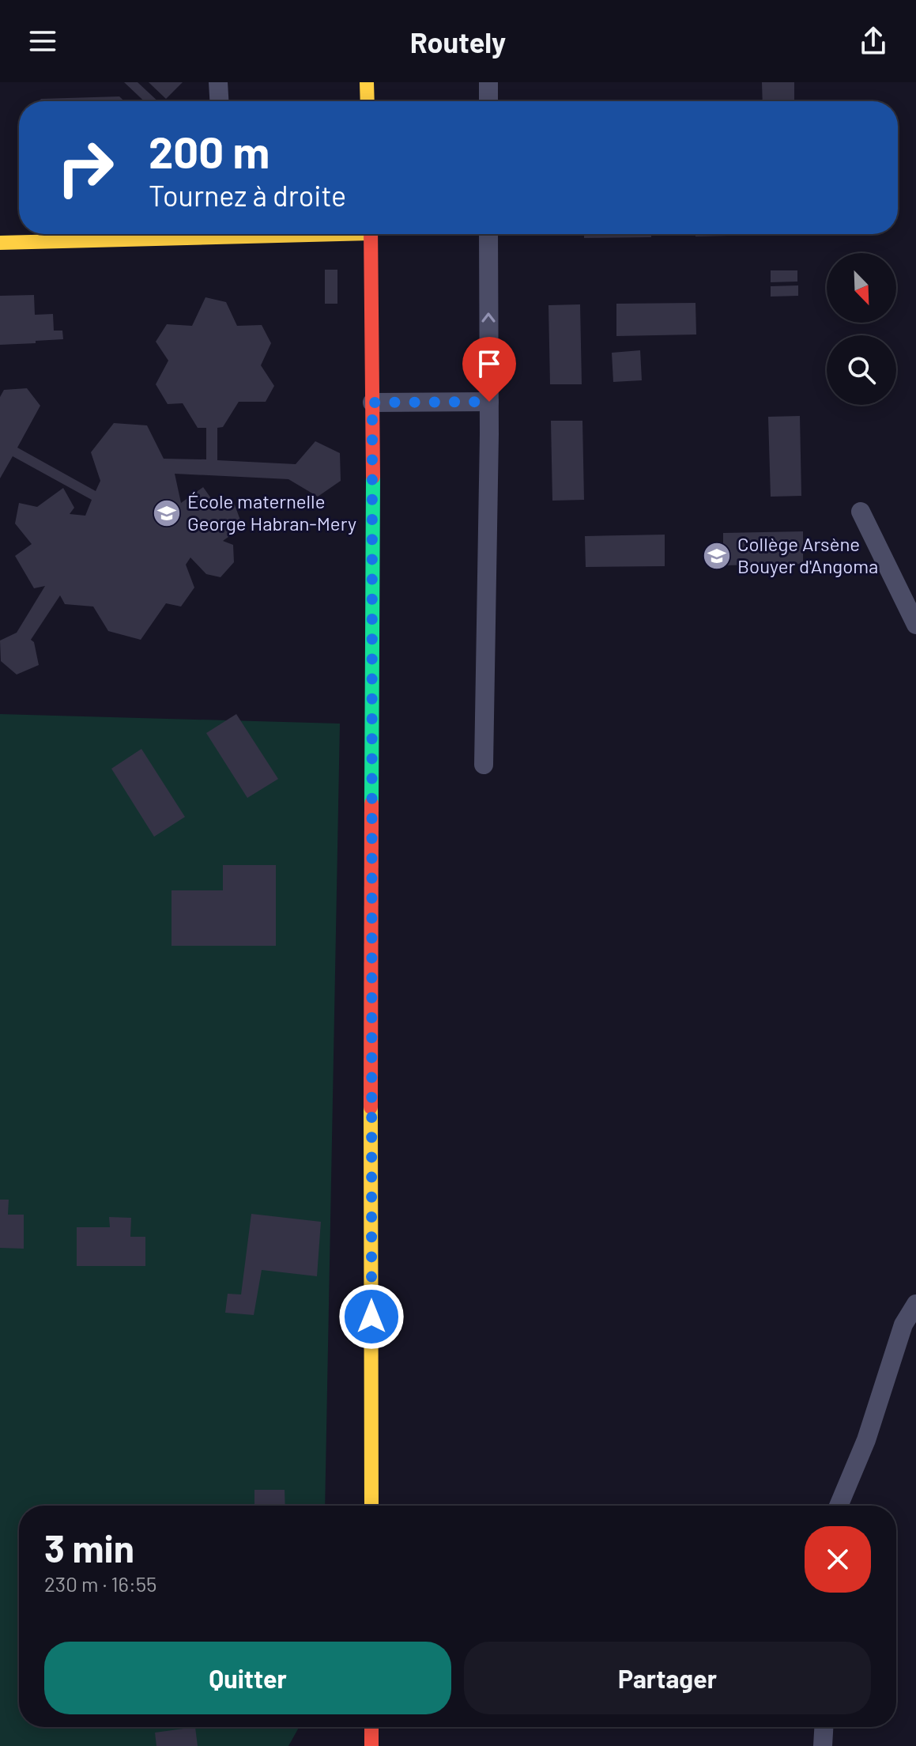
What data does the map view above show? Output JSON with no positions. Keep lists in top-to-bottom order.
{
  "places": {
    "school or university": ["École maternelle George Habran-Mery", "Collège Arsène Bouyer d'Angoma"]
  },
  "north": "bottom right",
  "page": {
    "header": "Routely",
    "turn": ["200 m", "Tournez à droite"],
    "heading": ["3 min", "230 m · 16:55"],
    "buttons": ["Quitter", "Partager"]
  }
}
